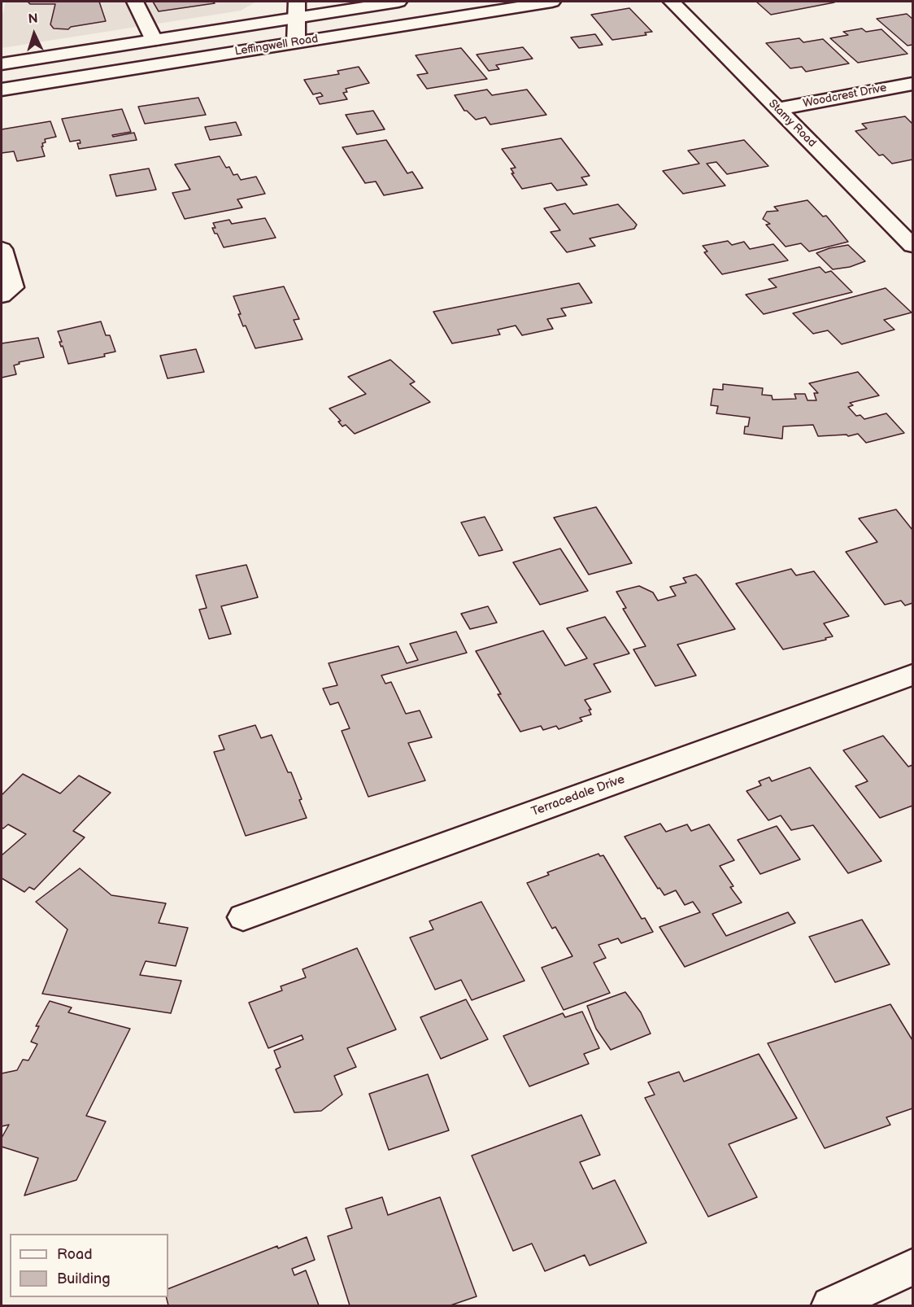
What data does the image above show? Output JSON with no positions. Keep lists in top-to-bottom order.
{
  "streets": {
    "street": [
      "Leffingwell Road",
      "Woodcrest Drive",
      "Stamy Road",
      "Terracedale Drive"
    ]
  },
  "crossings": [
    ["Woodcrest Drive", "Stamy Road"]
  ],
  "legend": ["Road", "Building"],
  "north": "top"
}
